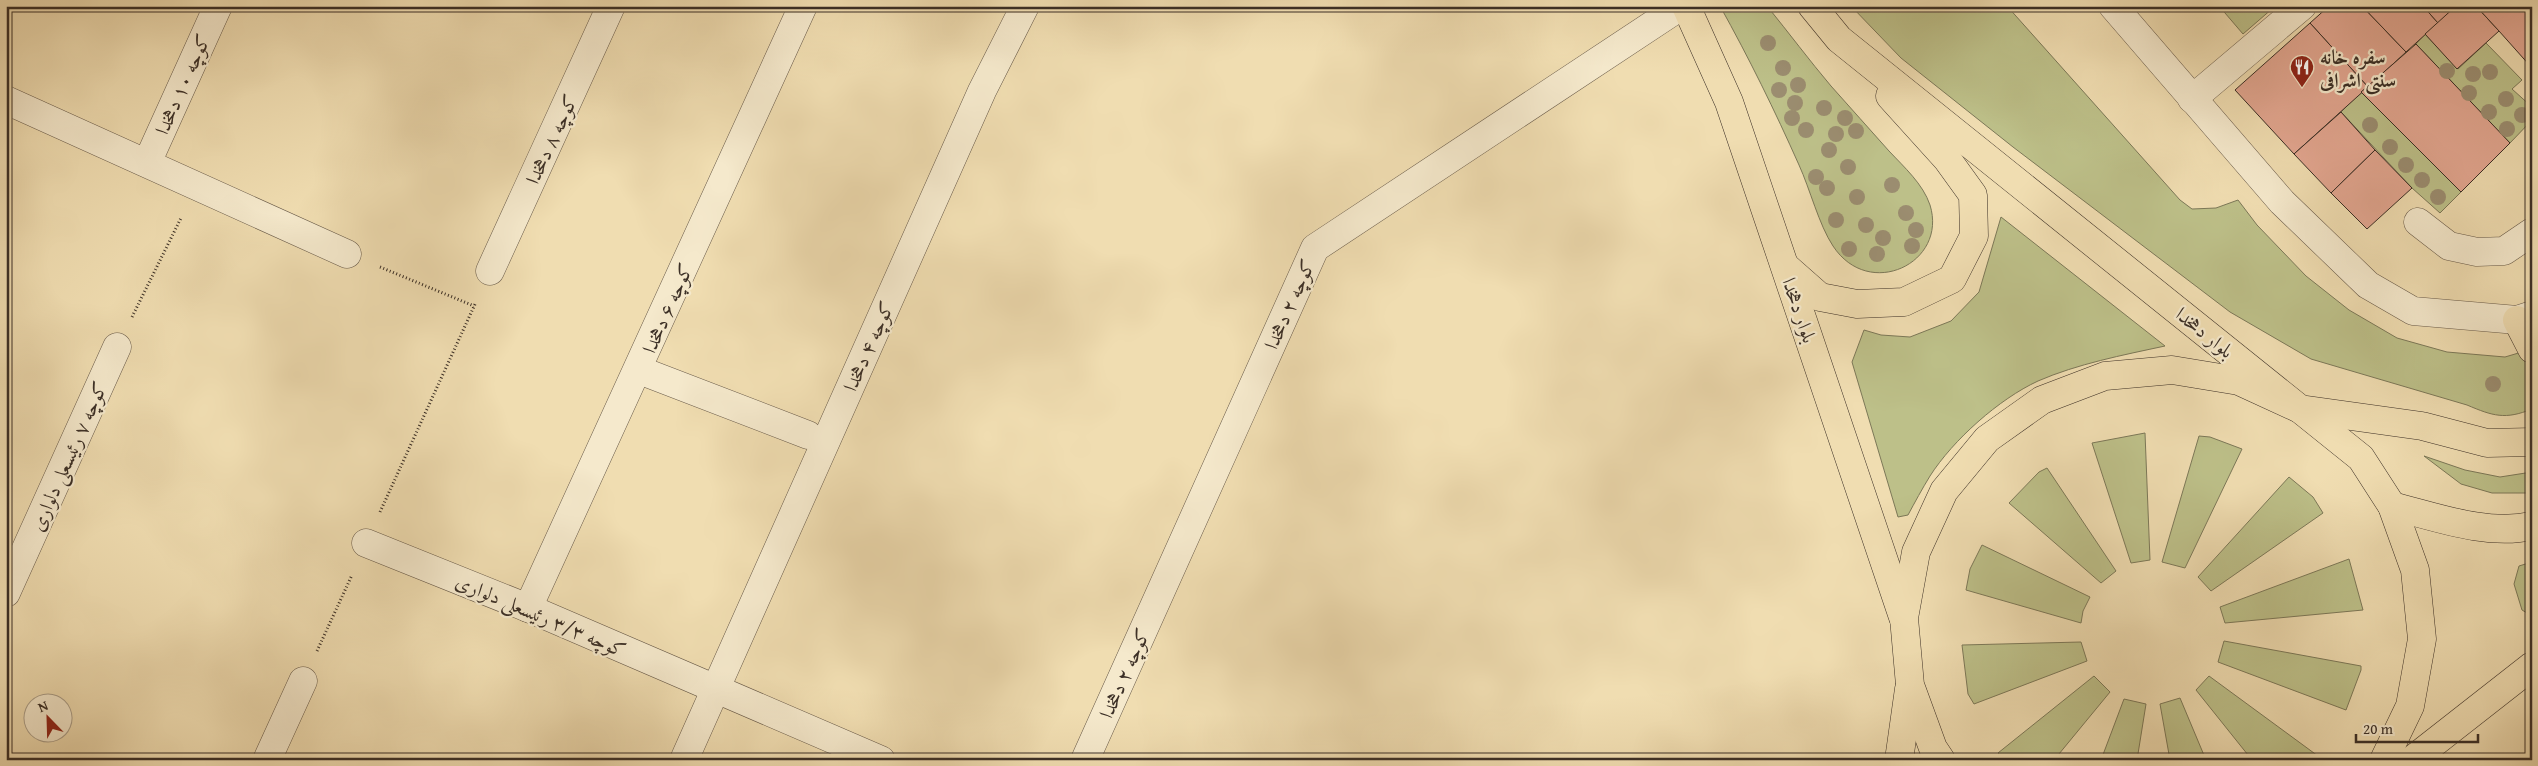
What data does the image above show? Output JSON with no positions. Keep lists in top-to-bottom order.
{
  "streets": {
    "main road": ["بلوار دهخدا"],
    "street": [
      "کوچه ۱۰ دهخدا",
      "کوچه ۸ دهخدا",
      "کوچه ۲ دهخدا",
      "کوچه ۶ دهخدا",
      "کوچه ۴ دهخدا",
      "کوچه ۷ رئیسعلی دلواری",
      "کوچه ۳/۳ رئیسعلی دلواری"
    ]
  },
  "crossings": [
    ["کوچه ۶ دهخدا", "کوچه ۳/۳ رئیسعلی دلواری"],
    ["کوچه ۴ دهخدا", "کوچه ۳/۳ رئیسعلی دلواری"]
  ],
  "places": {
    "restaurant": ["سفره خانه سنتی اشرافی"]
  },
  "scale_bar": "20 m",
  "north": "top left"
}
